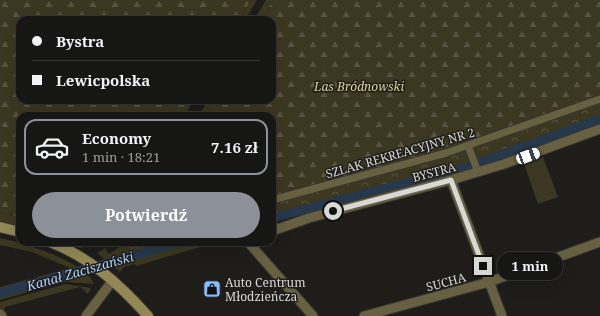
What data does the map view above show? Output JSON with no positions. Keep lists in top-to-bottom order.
{
  "streets": {
    "street": ["SZLAK REKREACYJNY NR 2", "BYSTRA", "SUCHA"]
  },
  "water": ["Kanał Zaciszański"],
  "parks": ["Las Bródnowski"],
  "places": {
    "shop": ["Auto Centrum Młodzieńcza"]
  },
  "page": {
    "banner": ["Bystra", "Lewicpolska"],
    "list": [
      {
        "name": "Economy",
        "note": "1 min · 18:21",
        "value": "7.16 zł"
      }
    ],
    "buttons": "Potwierdź",
    "bubble": "1 min"
  }
}
